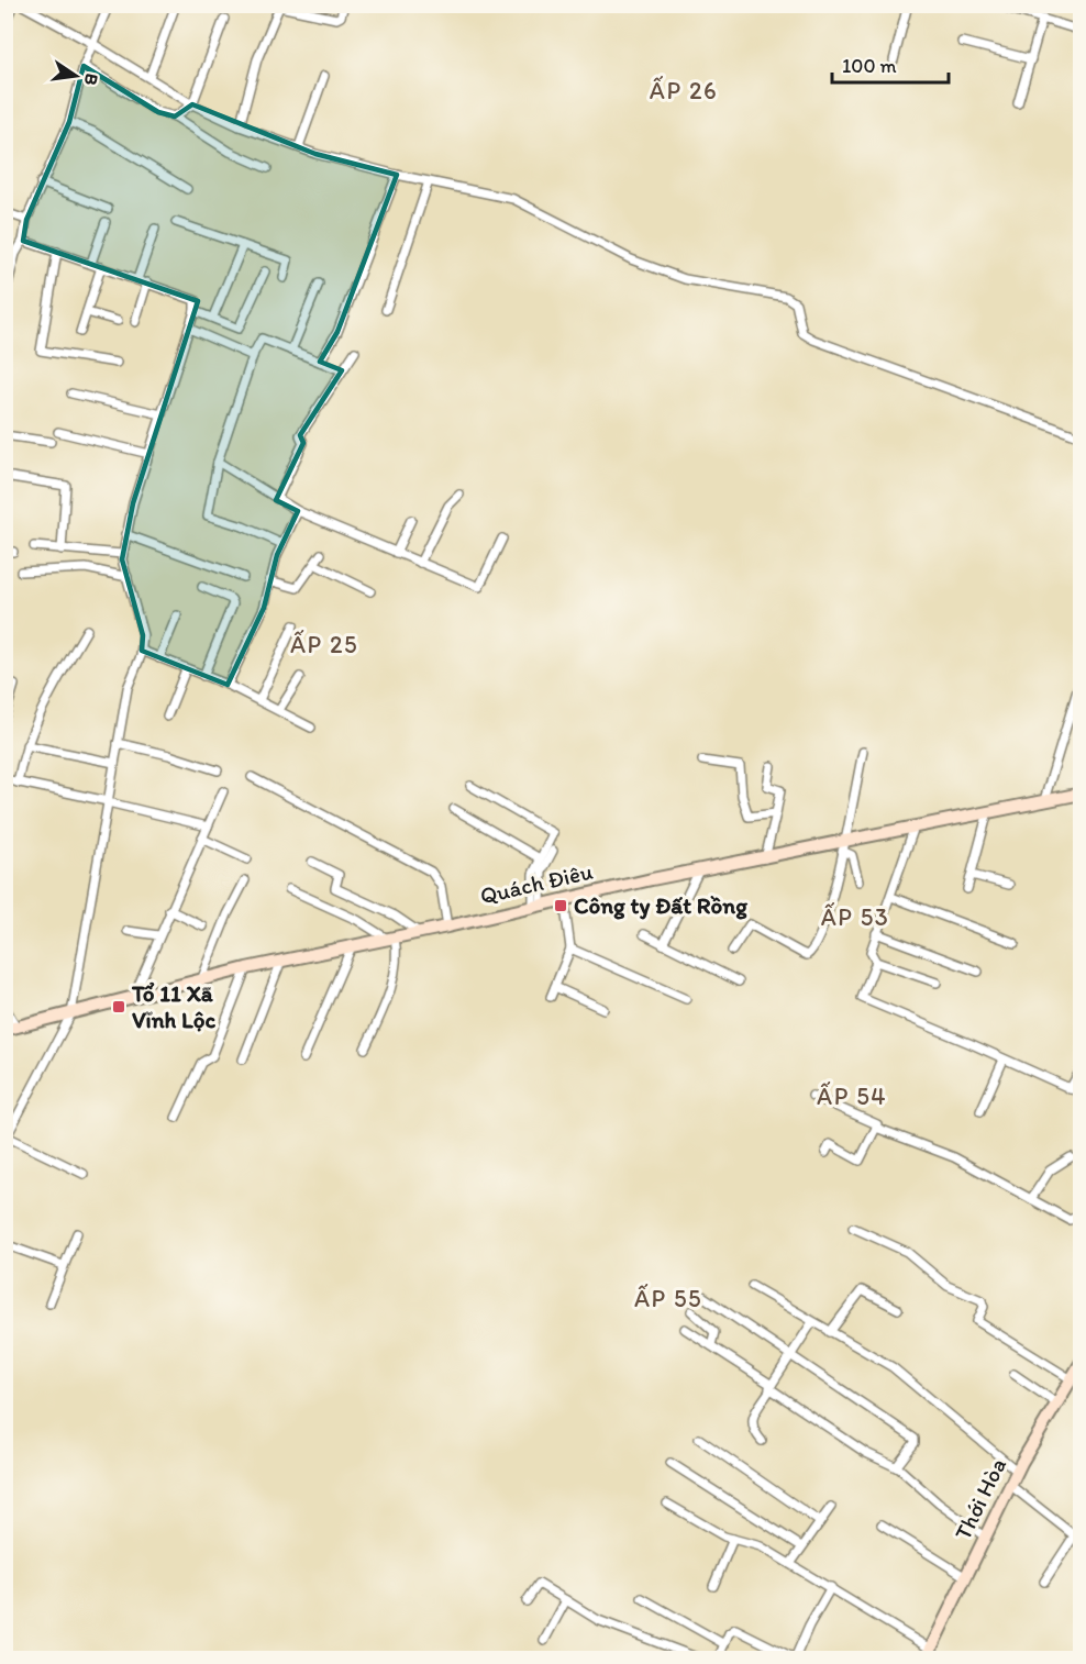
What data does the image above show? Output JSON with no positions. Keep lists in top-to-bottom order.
{
  "streets": {
    "main road": ["Quách Điêu", "Thới Hòa"]
  },
  "districts": [
    "ẤP 26",
    "ẤP 25",
    "ẤP 53",
    "ẤP 54",
    "ẤP 55"
  ],
  "places": {
    "transit": ["Công ty Đất Rồng", "Tổ 11 Xã Vĩnh Lộc"]
  },
  "scale_bar": "100 m",
  "north": "right"
}
